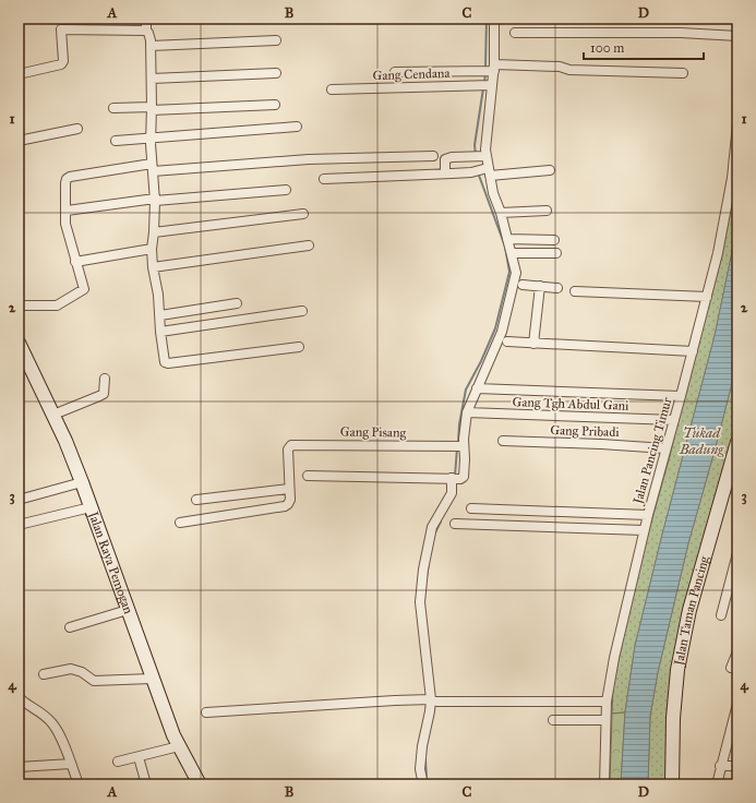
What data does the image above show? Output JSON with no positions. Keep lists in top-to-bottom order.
{
  "streets": {
    "street": [
      "Gang Cendana",
      "Gang Tgh Abdul Gani",
      "Gang Pribadi",
      "Gang Pisang",
      "Jalan Pancing Timur",
      "Jalan Raya Pemogan",
      "Jalan Taman Pancing"
    ]
  },
  "crossings": [
    ["Gang Tgh Abdul Gani", "Jalan Pancing Timur"],
    ["Gang Pribadi", "Jalan Pancing Timur"]
  ],
  "water": ["Tukad Badung"],
  "scale_bar": "100 m",
  "grid": {
    "columns": [
      "A",
      "B",
      "C",
      "D"
    ],
    "rows": [
      "1",
      "2",
      "3",
      "4"
    ]
  }
}
